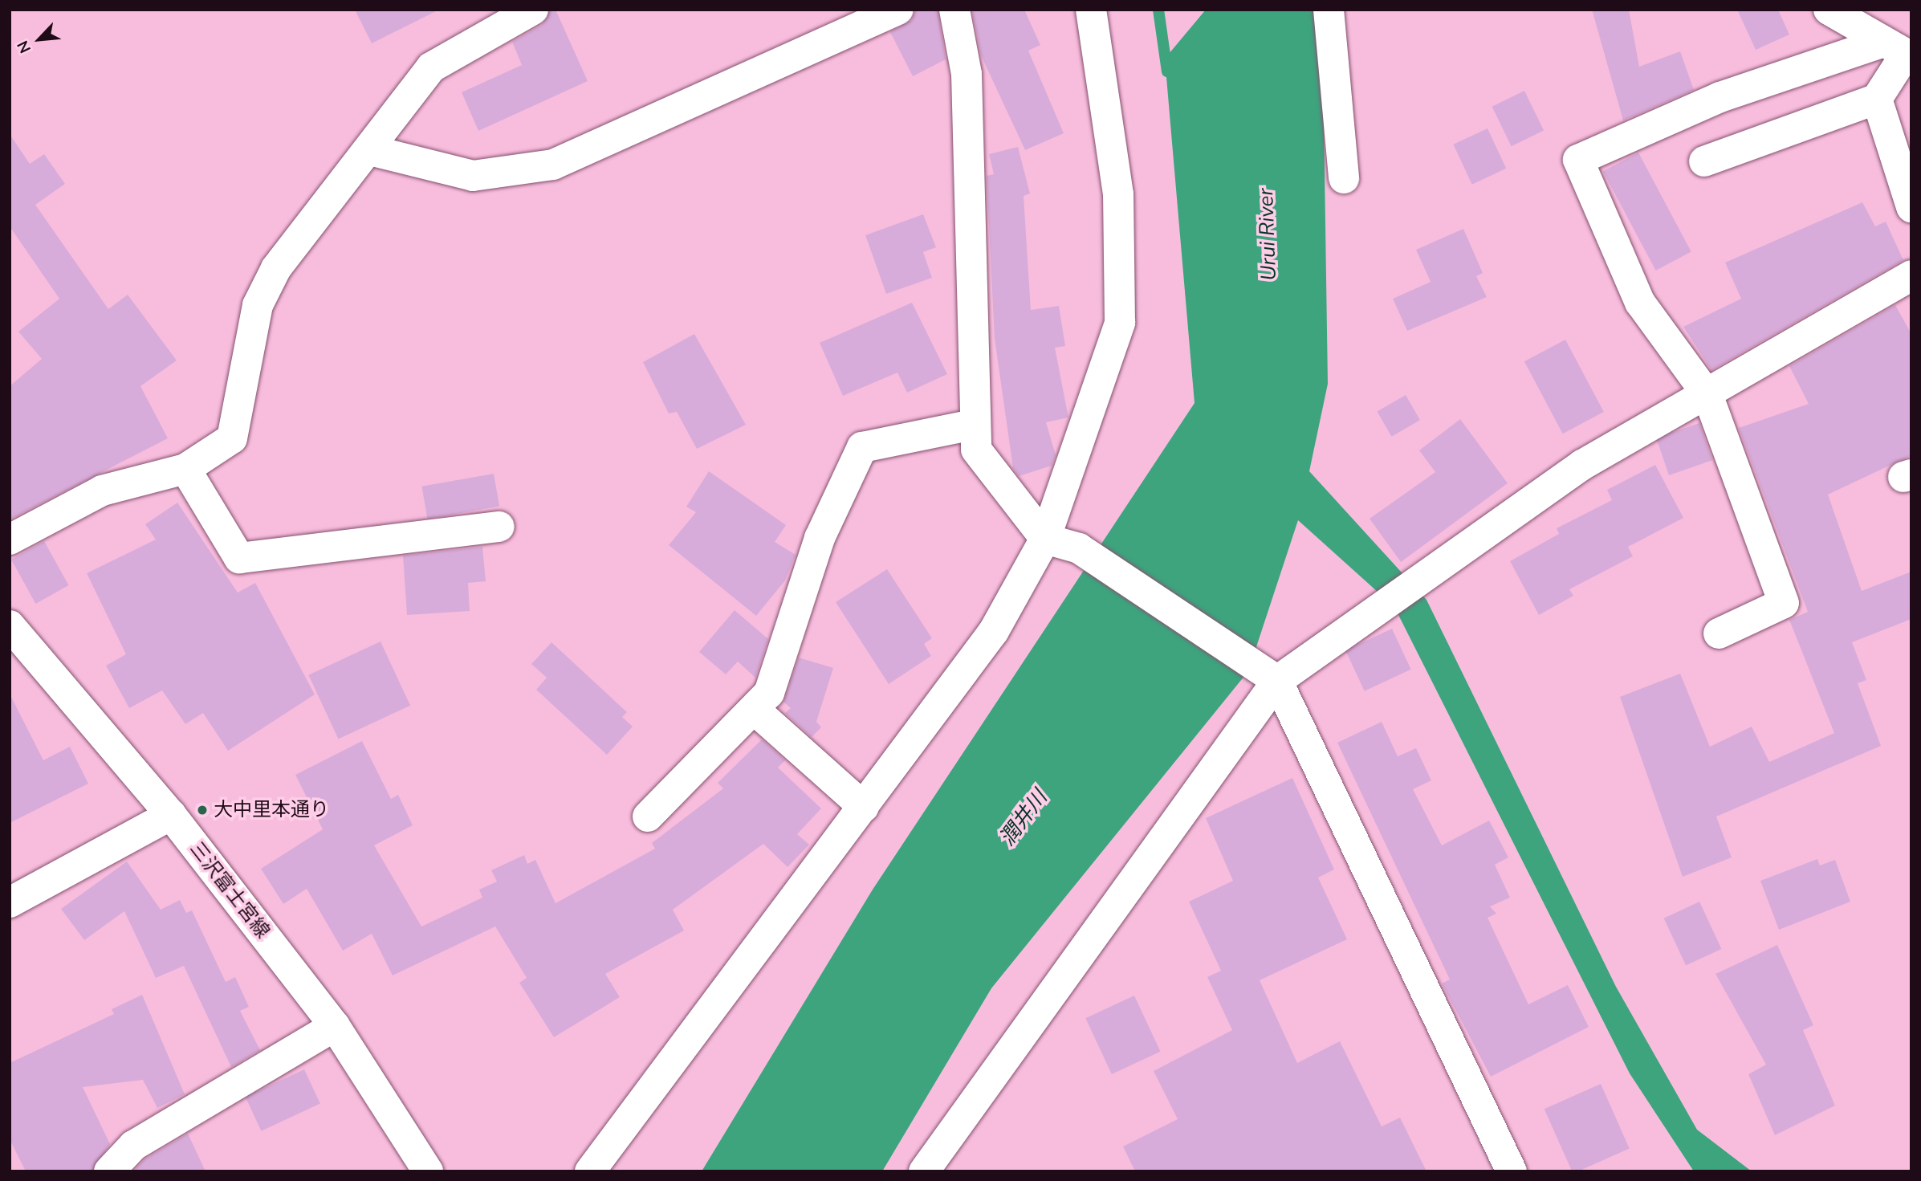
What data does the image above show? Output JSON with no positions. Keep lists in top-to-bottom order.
{
  "streets": {
    "street": ["三沢富士宮線"]
  },
  "water": ["Urui River", "潤井川"],
  "places": ["大中里本通り"],
  "north": "bottom left"
}
